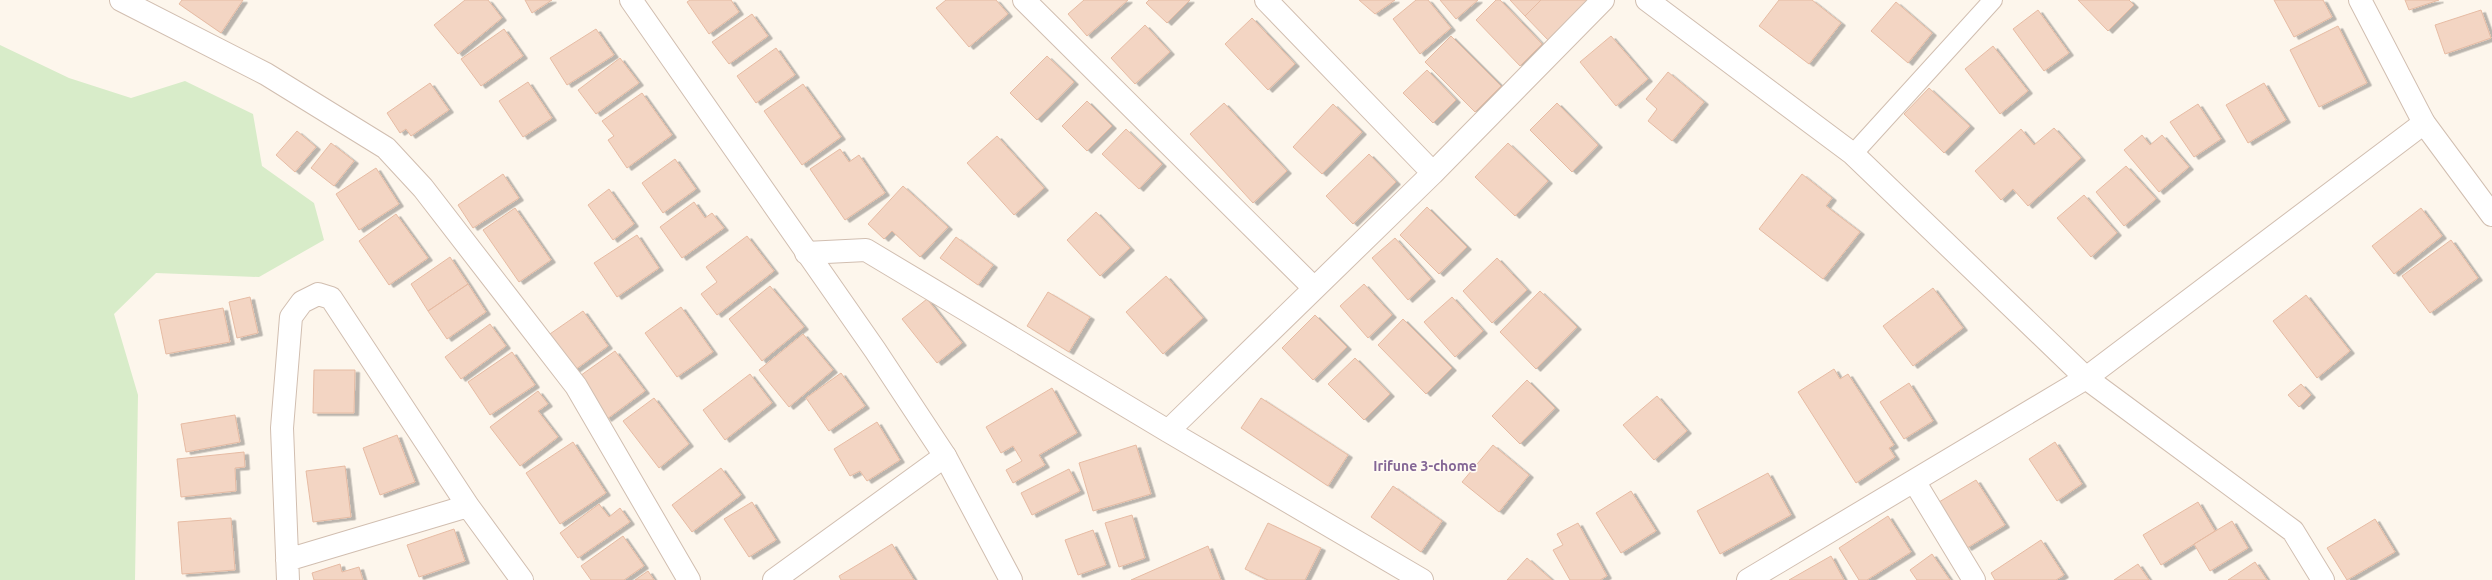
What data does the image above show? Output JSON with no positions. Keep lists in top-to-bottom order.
{
  "districts": ["Irifune 3-chome"]
}
